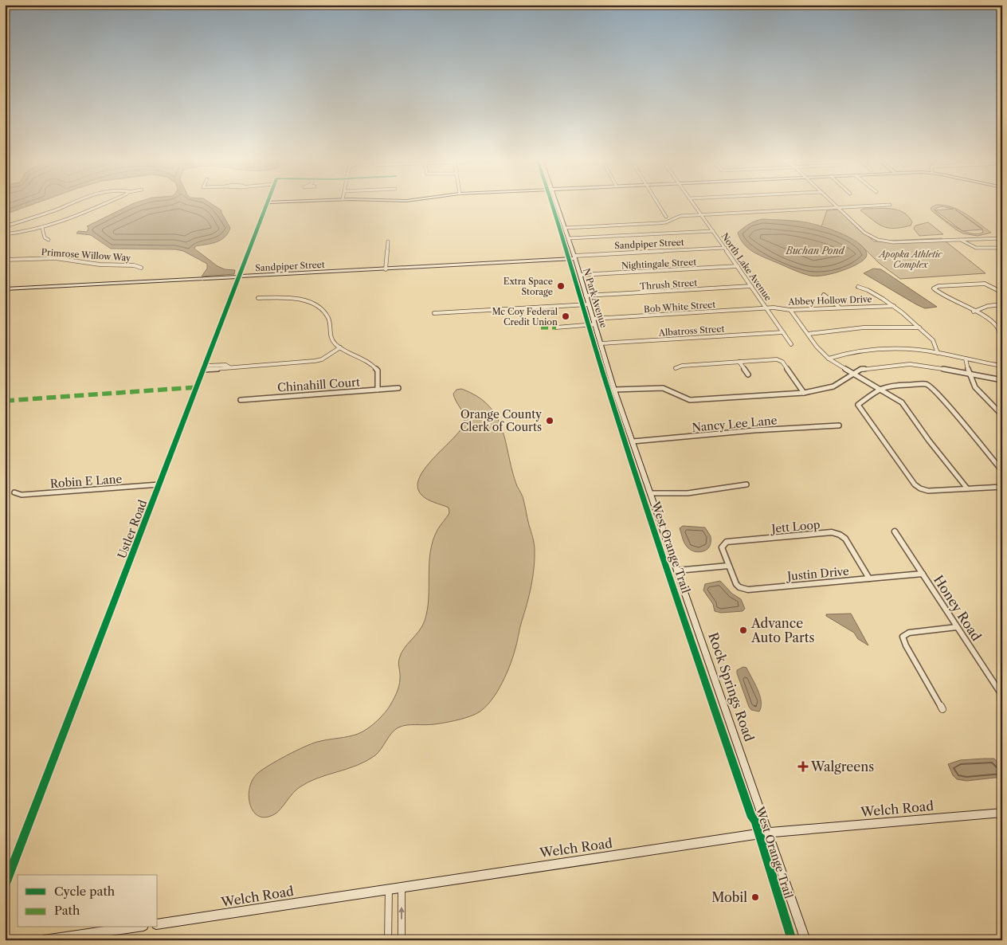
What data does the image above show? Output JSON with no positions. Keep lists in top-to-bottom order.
{
  "streets": {
    "street": [
      "Sandpiper Street",
      "Primrose Willow Way",
      "Nightingale Street",
      "North Lake Avenue",
      "Thrush Street",
      "N Park Avenue",
      "Abbey Hollow Drive",
      "Bob White Street",
      "Albatross Street",
      "Chinahill Court",
      "Nancy Lee Lane",
      "Robin E Lane",
      "Jett Loop",
      "Ustler Road",
      "Justin Drive",
      "Honey Road",
      "Rock Springs Road",
      "Welch Road"
    ],
    "cycle path": ["West Orange Trail"]
  },
  "crossings": [
    ["Sandpiper Street", "North Lake Avenue"],
    ["Sandpiper Street", "N Park Avenue"],
    ["Sandpiper Street", "Ustler Road"],
    ["Nightingale Street", "North Lake Avenue"],
    ["Nightingale Street", "N Park Avenue"],
    ["North Lake Avenue", "Thrush Street"],
    ["North Lake Avenue", "Abbey Hollow Drive"],
    ["North Lake Avenue", "Bob White Street"],
    ["North Lake Avenue", "Albatross Street"],
    ["Thrush Street", "N Park Avenue"],
    ["N Park Avenue", "Bob White Street"],
    ["N Park Avenue", "Albatross Street"],
    ["N Park Avenue", "Nancy Lee Lane"],
    ["N Park Avenue", "Rock Springs Road"],
    ["Abbey Hollow Drive", "Bob White Street"],
    ["Nancy Lee Lane", "Rock Springs Road"],
    ["Robin E Lane", "Ustler Road"],
    ["Jett Loop", "Justin Drive"],
    ["Justin Drive", "Honey Road"],
    ["Rock Springs Road", "Welch Road"]
  ],
  "water": ["Buchan Pond"],
  "parks": ["Apopka Athletic Complex"],
  "places": {
    "other": [
      "Extra Space Storage",
      "Mc Coy Federal Credit Union",
      "Orange County Clerk of Courts",
      "Advance Auto Parts",
      "Mobil"
    ],
    "health": ["Walgreens"]
  },
  "legend": ["Cycle path", "Path"]
}
